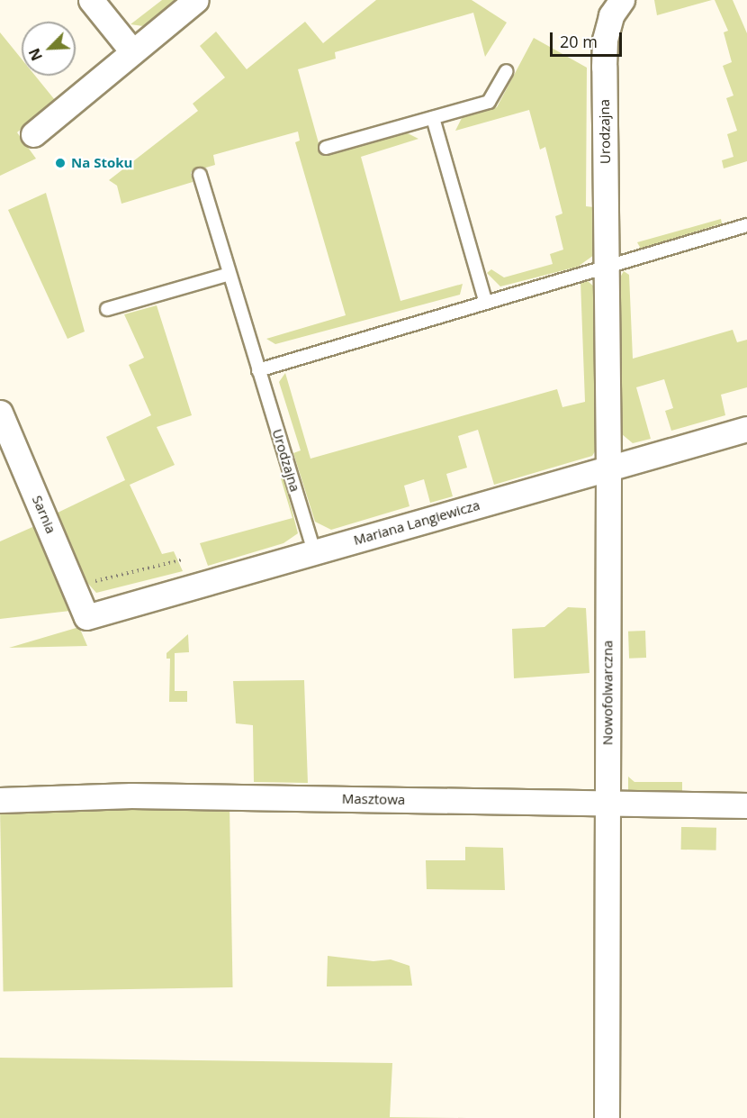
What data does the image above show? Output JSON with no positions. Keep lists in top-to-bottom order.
{
  "streets": {
    "street": [
      "Urodzajna",
      "Sarnia",
      "Mariana Langiewicza",
      "Nowofolwarczna",
      "Masztowa"
    ]
  },
  "crossings": [
    ["Urodzajna", "Mariana Langiewicza"],
    ["Urodzajna", "Nowofolwarczna"],
    ["Sarnia", "Mariana Langiewicza"],
    ["Mariana Langiewicza", "Nowofolwarczna"],
    ["Nowofolwarczna", "Masztowa"]
  ],
  "places": ["Na Stoku"],
  "scale_bar": "20 m",
  "north": "bottom left"
}
